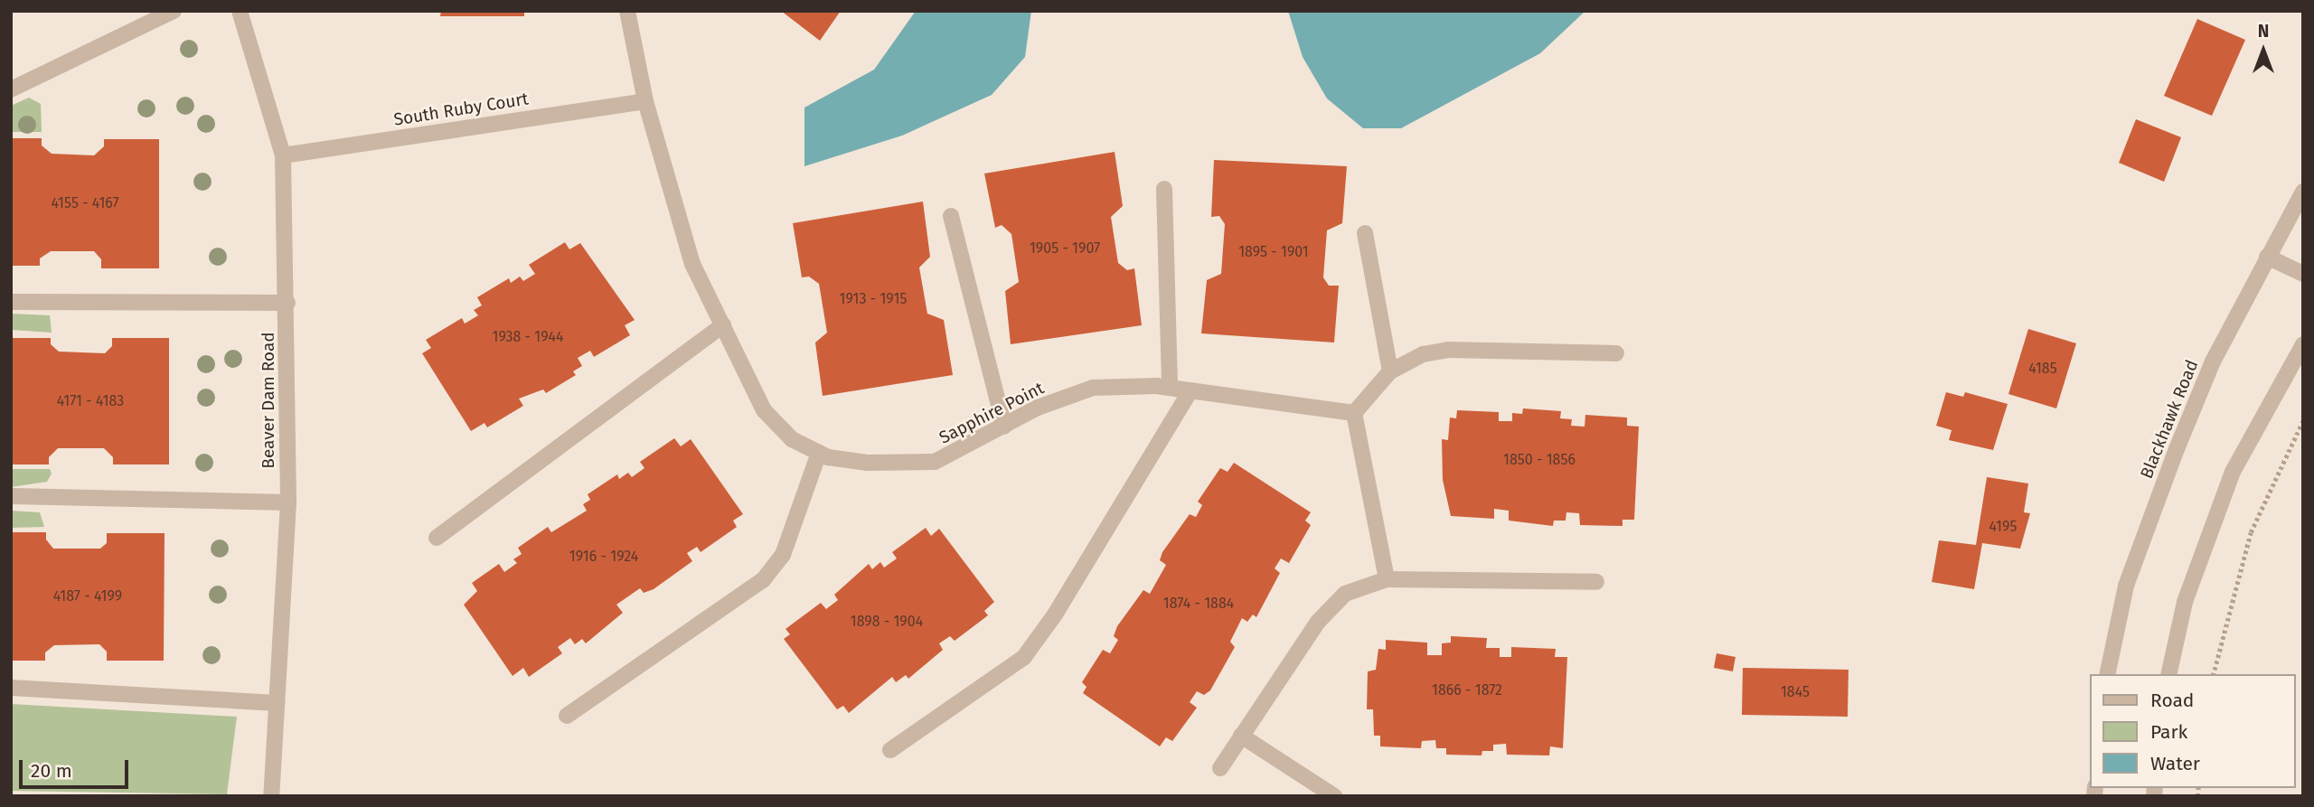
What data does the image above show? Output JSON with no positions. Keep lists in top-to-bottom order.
{
  "streets": {
    "street": [
      "South Ruby Court",
      "Beaver Dam Road",
      "Sapphire Point",
      "Blackhawk Road"
    ]
  },
  "crossings": [
    ["South Ruby Court", "Beaver Dam Road"],
    ["South Ruby Court", "Sapphire Point"]
  ],
  "house_numbers": [
    "4155 - 4167",
    "1905 - 1907",
    "1895 - 1901",
    "1913 - 1915",
    "1938 - 1944",
    "4185",
    "4171 - 4183",
    "1850 - 1856",
    "4195",
    "1916 - 1924",
    "4187 - 4199",
    "1874 - 1884",
    "1898 - 1904",
    "1866 - 1872",
    "1845"
  ],
  "legend": ["Road", "Park", "Water"],
  "scale_bar": "20 m",
  "north": "top"
}
